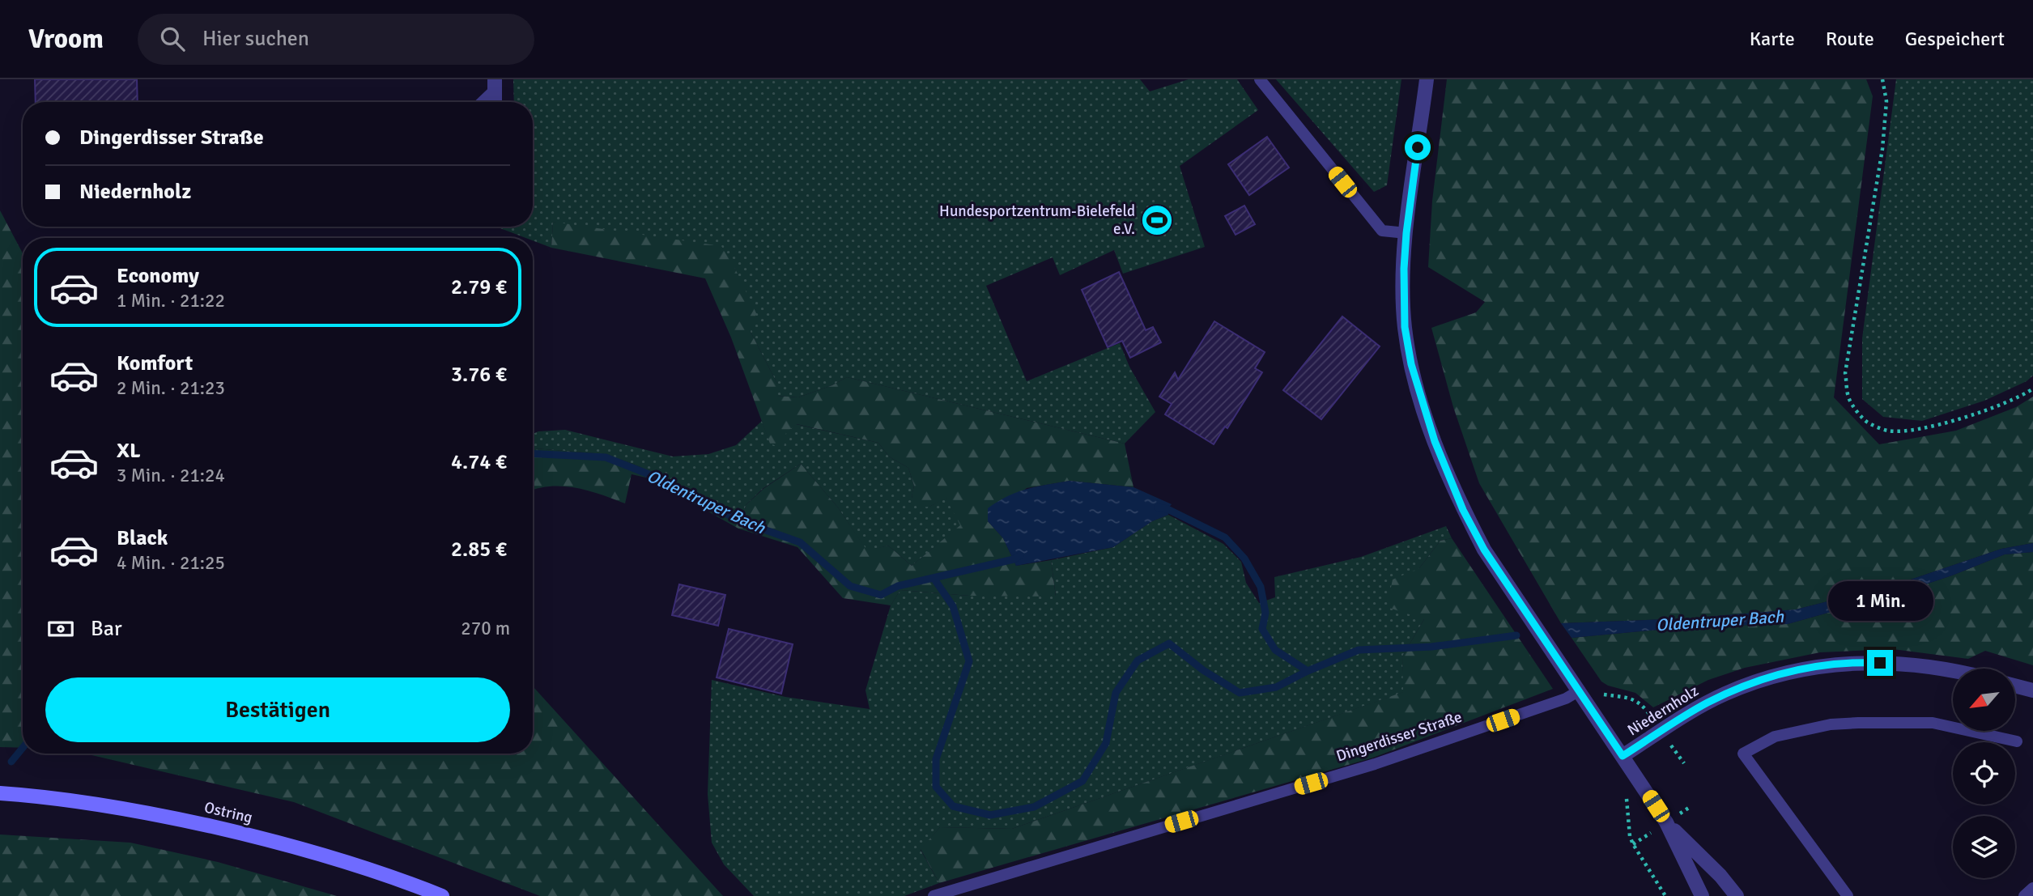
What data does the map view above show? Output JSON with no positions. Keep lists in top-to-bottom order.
{
  "streets": {
    "main road": ["Ostring"],
    "street": ["Niedernholz"],
    "lane": ["Dingerdisser Straße"]
  },
  "water": ["Oldentruper Bach"],
  "places": {
    "sports": ["Hundesportzentrum-Bielefeld e.V."]
  },
  "north": "bottom left",
  "page": {
    "header": "Vroom",
    "search": "Hier suchen",
    "nav": ["Karte", "Route", "Gespeichert"],
    "banner": ["Dingerdisser Straße", "Niedernholz"],
    "list": [
      {
        "name": "Economy",
        "note": "1 Min. · 21:22",
        "value": "2.79 €"
      },
      {
        "name": "Komfort",
        "note": "2 Min. · 21:23",
        "value": "3.76 €"
      },
      {
        "name": "XL",
        "note": "3 Min. · 21:24",
        "value": "4.74 €"
      },
      {
        "name": "Black",
        "note": "4 Min. · 21:25",
        "value": "2.85 €"
      }
    ],
    "bubble": "1 Min.",
    "pay": ["Bar", "270 m"],
    "buttons": "Bestätigen"
  }
}
